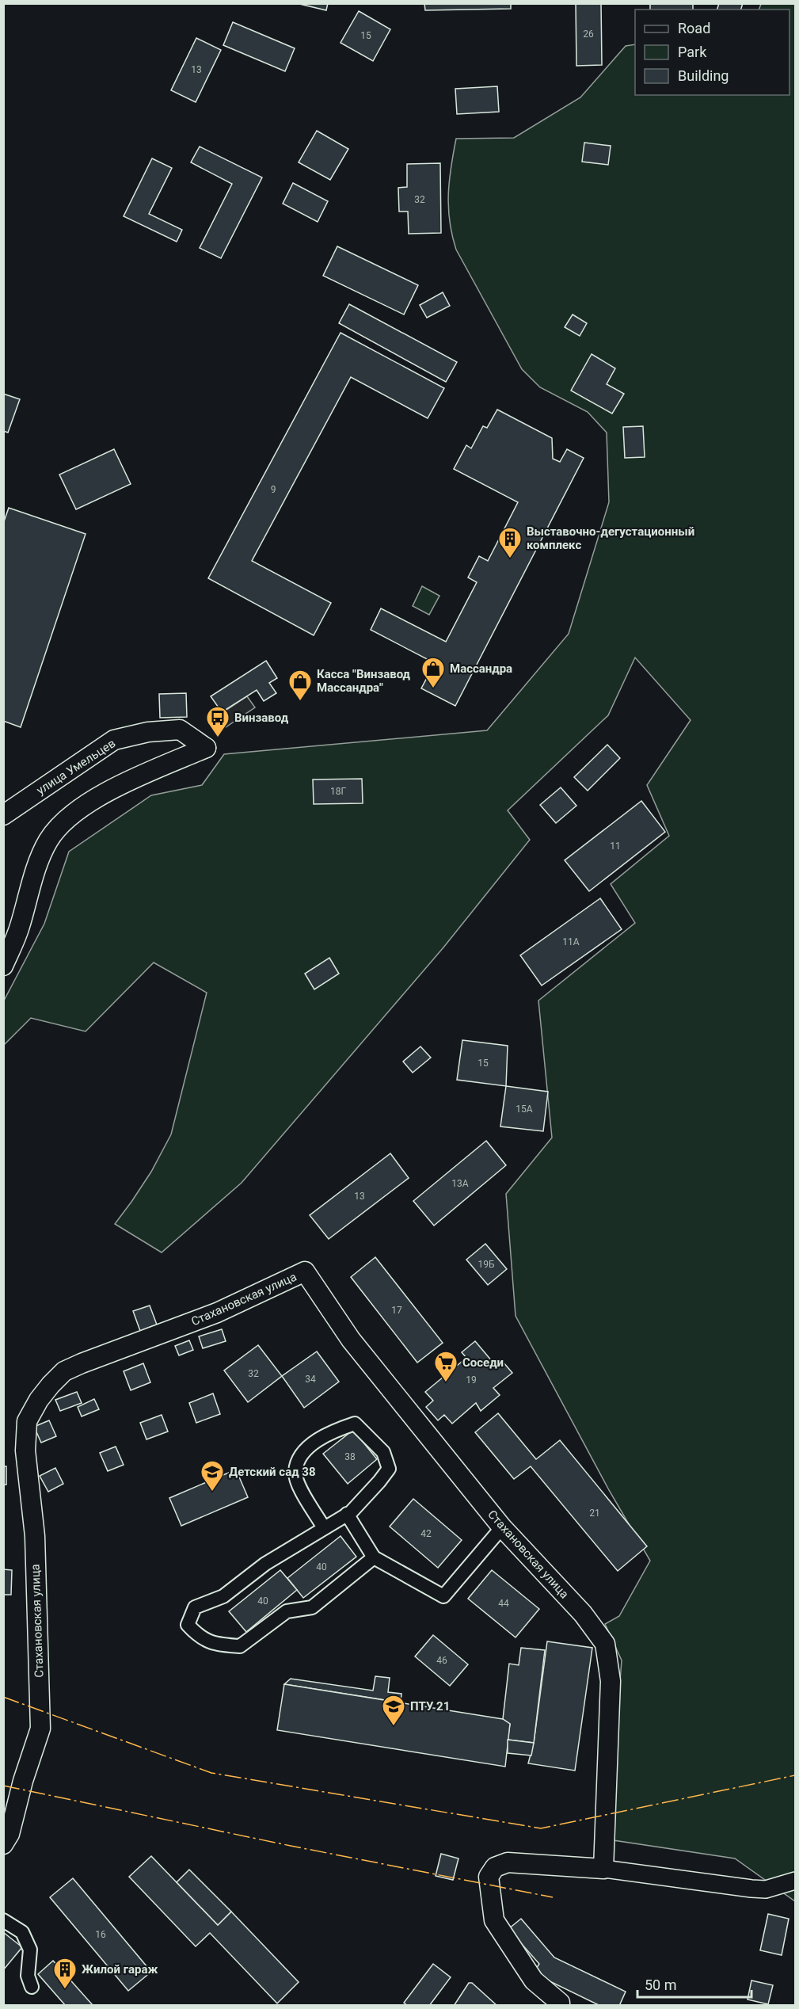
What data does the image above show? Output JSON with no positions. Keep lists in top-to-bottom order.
{
  "streets": {
    "main road": ["улица Умельцев", "Стахановская улица"]
  },
  "places": {
    "building": ["Выставочно-дегустационный комплекс", "Жилой гараж"],
    "shop": ["Массандра", "Касса \"Винзавод Массандра\""],
    "bus stop": ["Винзавод"],
    "supermarket": ["Соседи"],
    "school or university": ["Детский сад 38", "ПТУ 21"]
  },
  "house_numbers": [
    "26",
    "15",
    "13",
    "32",
    "9",
    "18Г",
    "11",
    "11А",
    "15",
    "15А",
    "13А",
    "13",
    "19Б",
    "17",
    "32",
    "34",
    "19",
    "38",
    "21",
    "42",
    "40",
    "40",
    "44",
    "46",
    "16"
  ],
  "legend": ["Road", "Park", "Building"],
  "scale_bar": "50 m"
}
